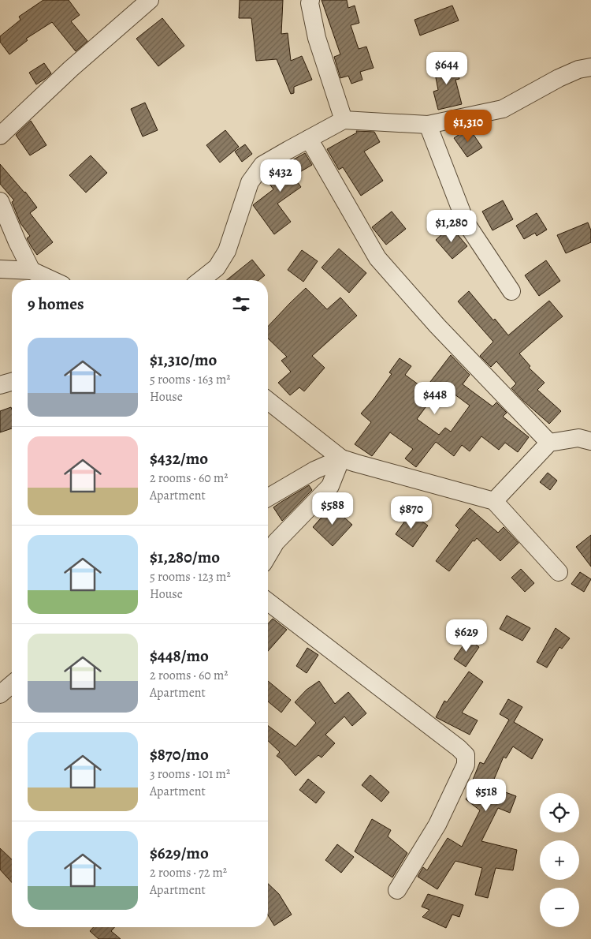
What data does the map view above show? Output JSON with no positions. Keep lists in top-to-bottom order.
{
  "page": {
    "price": [
      "$644",
      "$1,310",
      "$432",
      "$1,280",
      "$448",
      "$588",
      "$870",
      "$629",
      "$518"
    ],
    "heading": "9 homes",
    "list": [
      {
        "name": "$1,310/mo",
        "note": "5 rooms · 163 m² · House"
      },
      {
        "name": "$432/mo",
        "note": "2 rooms · 60 m² · Apartment"
      },
      {
        "name": "$1,280/mo",
        "note": "5 rooms · 123 m² · House"
      },
      {
        "name": "$448/mo",
        "note": "2 rooms · 60 m² · Apartment"
      },
      {
        "name": "$870/mo",
        "note": "3 rooms · 101 m² · Apartment"
      },
      {
        "name": "$629/mo",
        "note": "2 rooms · 72 m² · Apartment"
      }
    ],
    "map_buttons": ["+", "−"]
  }
}
